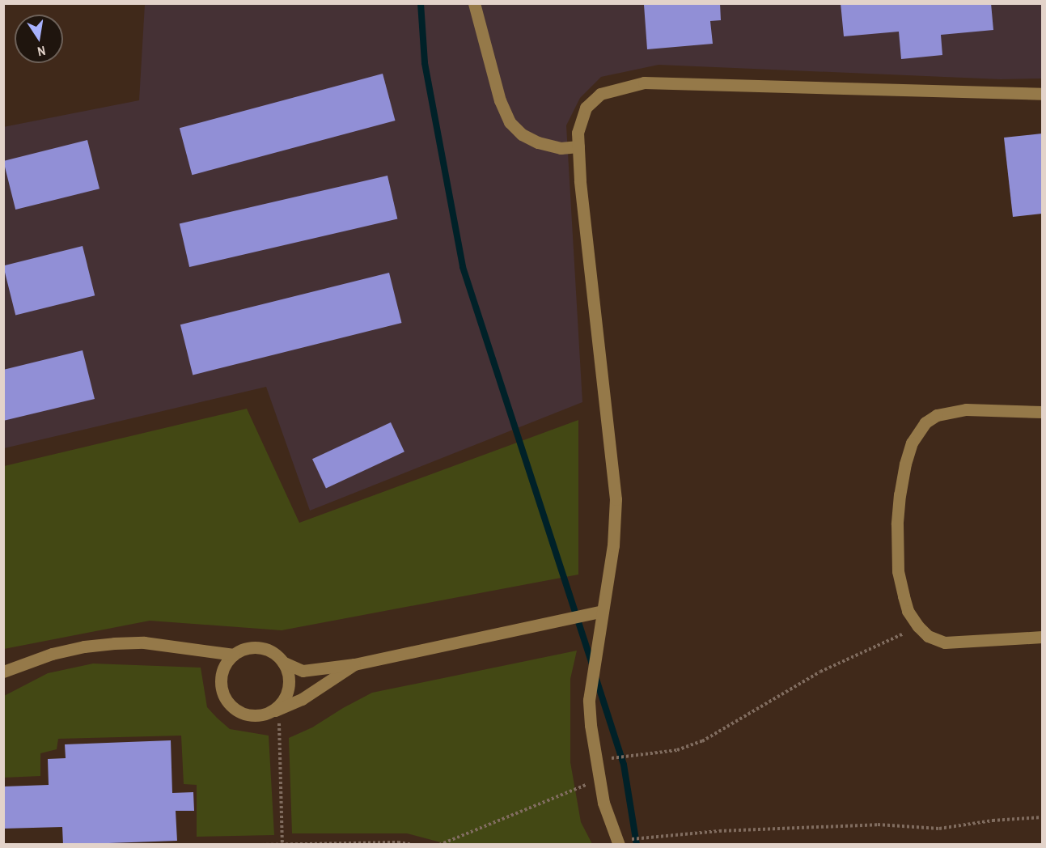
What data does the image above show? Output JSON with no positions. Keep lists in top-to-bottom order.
{
  "north": "bottom"
}
